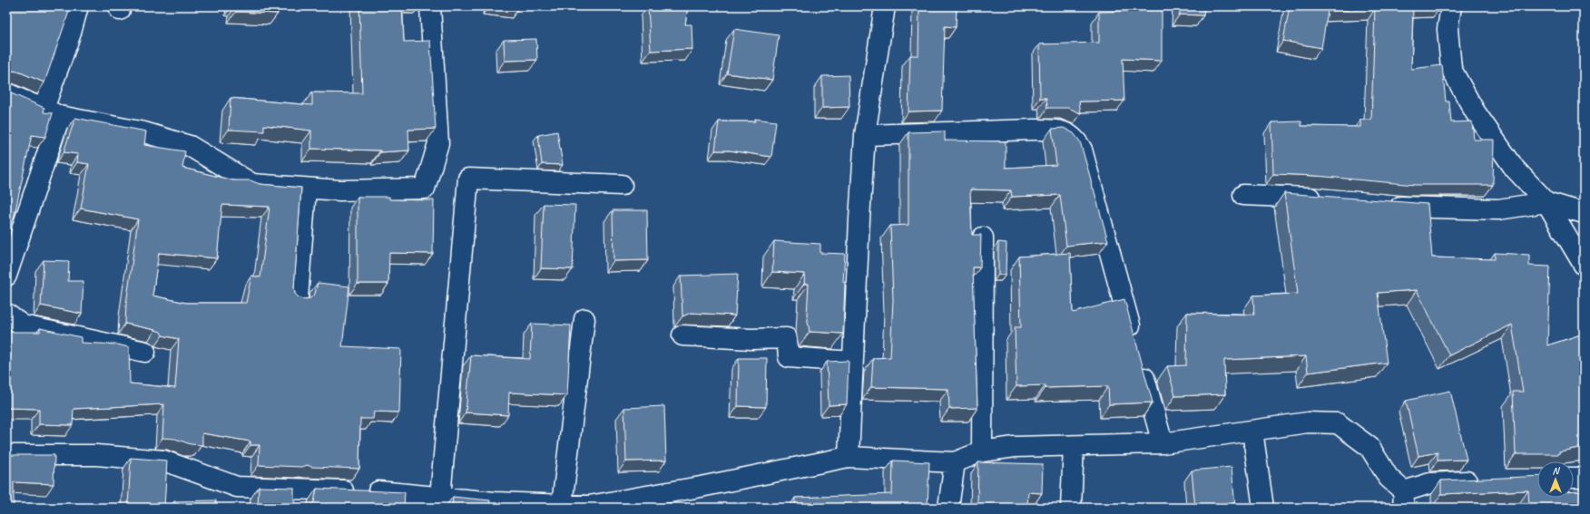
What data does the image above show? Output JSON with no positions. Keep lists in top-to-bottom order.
{
  "north": "top"
}
